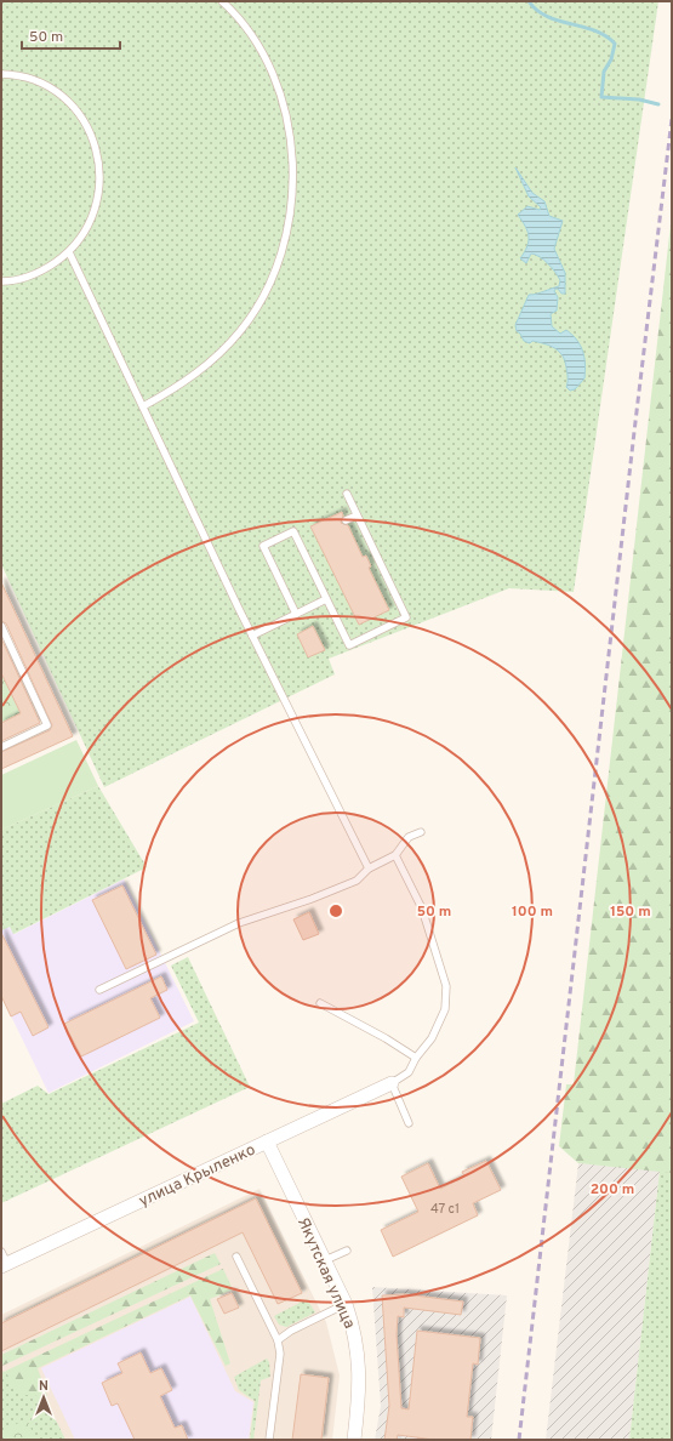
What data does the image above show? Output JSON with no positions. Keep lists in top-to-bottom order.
{
  "streets": {
    "street": ["улица Крыленко", "Якутская улица"]
  },
  "crossings": [
    ["улица Крыленко", "Якутская улица"]
  ],
  "house_numbers": ["47 с1"],
  "scale_bar": "50 m",
  "north": "top",
  "rings": [
    "50 m",
    "100 m",
    "150 m",
    "200 m"
  ]
}
